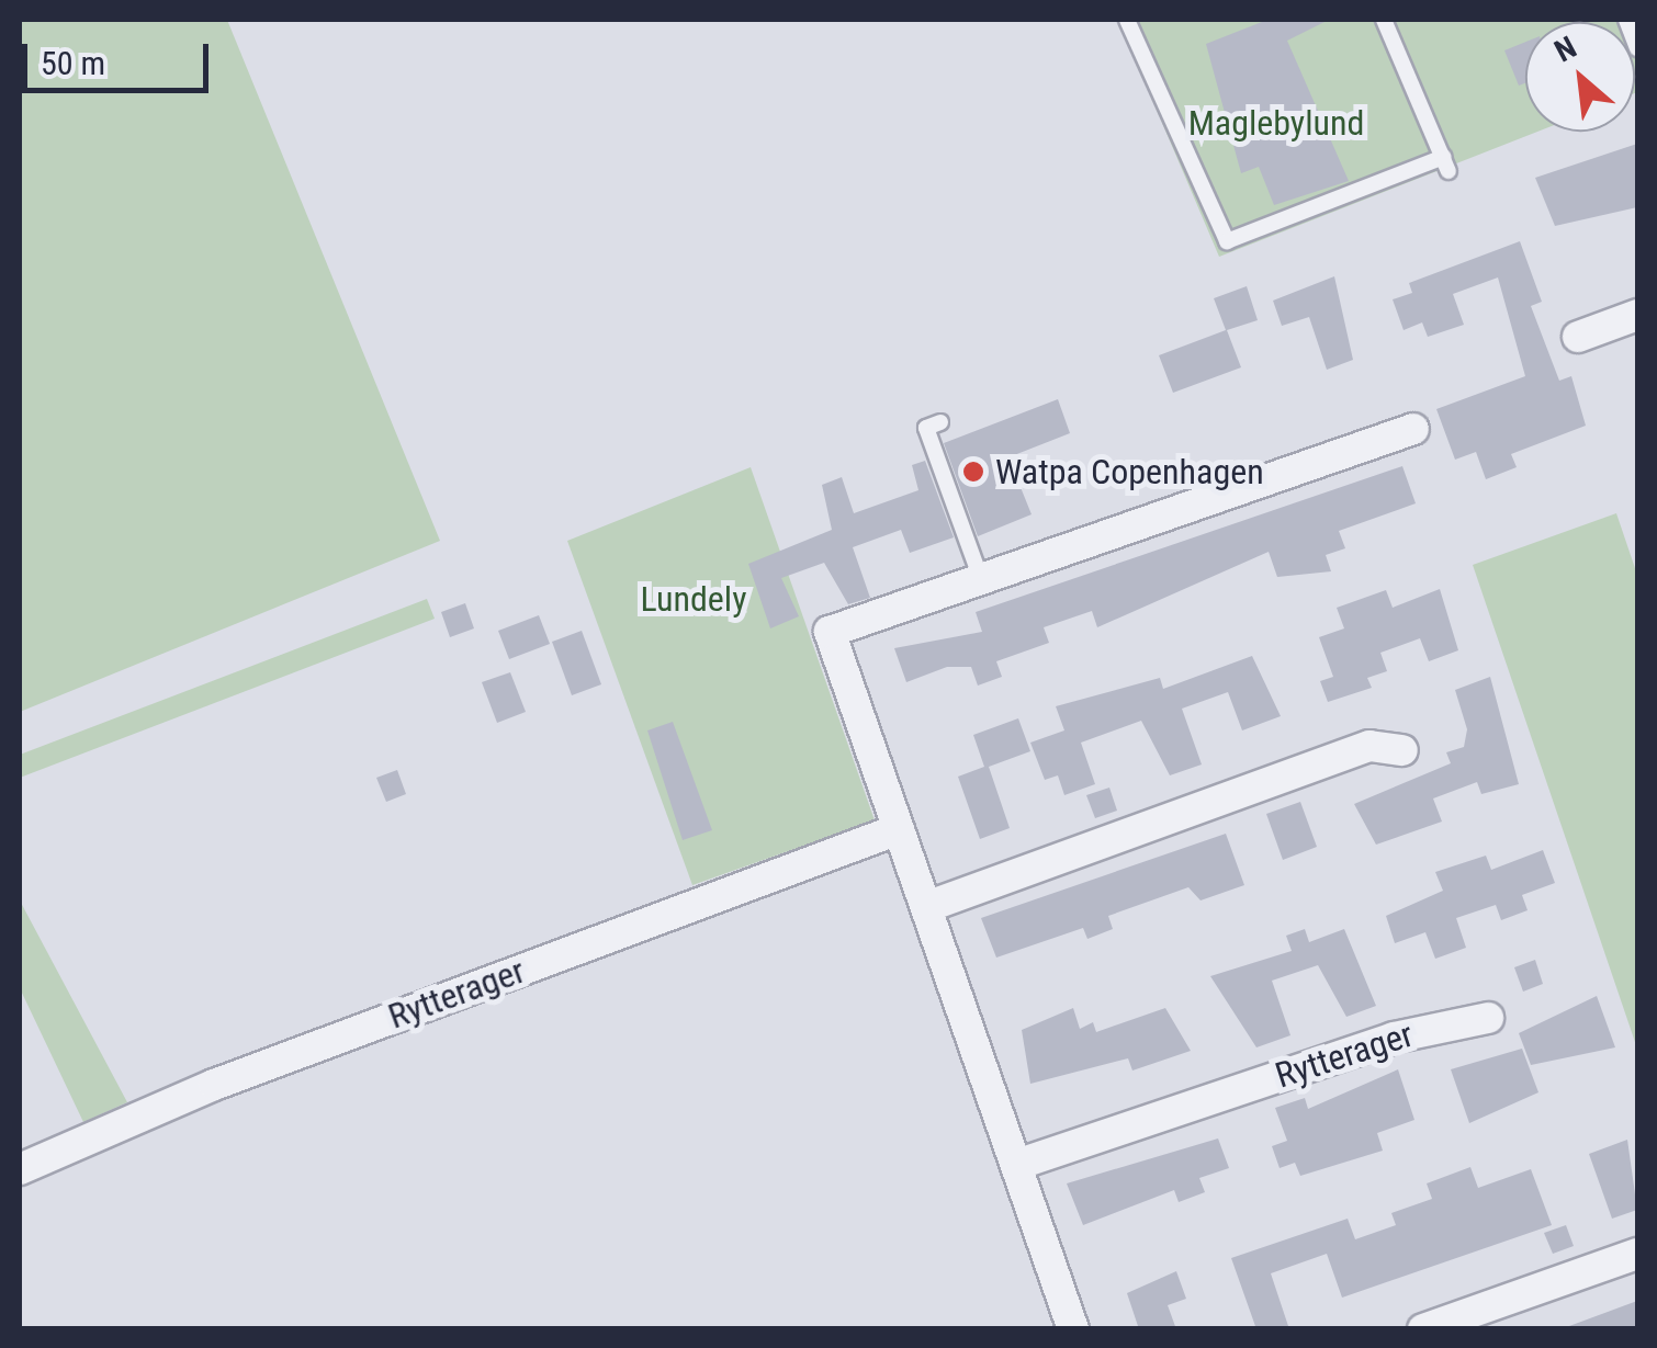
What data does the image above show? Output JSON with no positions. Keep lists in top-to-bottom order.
{
  "streets": {
    "street": ["Rytterager"]
  },
  "parks": ["Maglebylund", "Lundely"],
  "places": ["Watpa Copenhagen"],
  "scale_bar": "50 m",
  "north": "top left"
}
